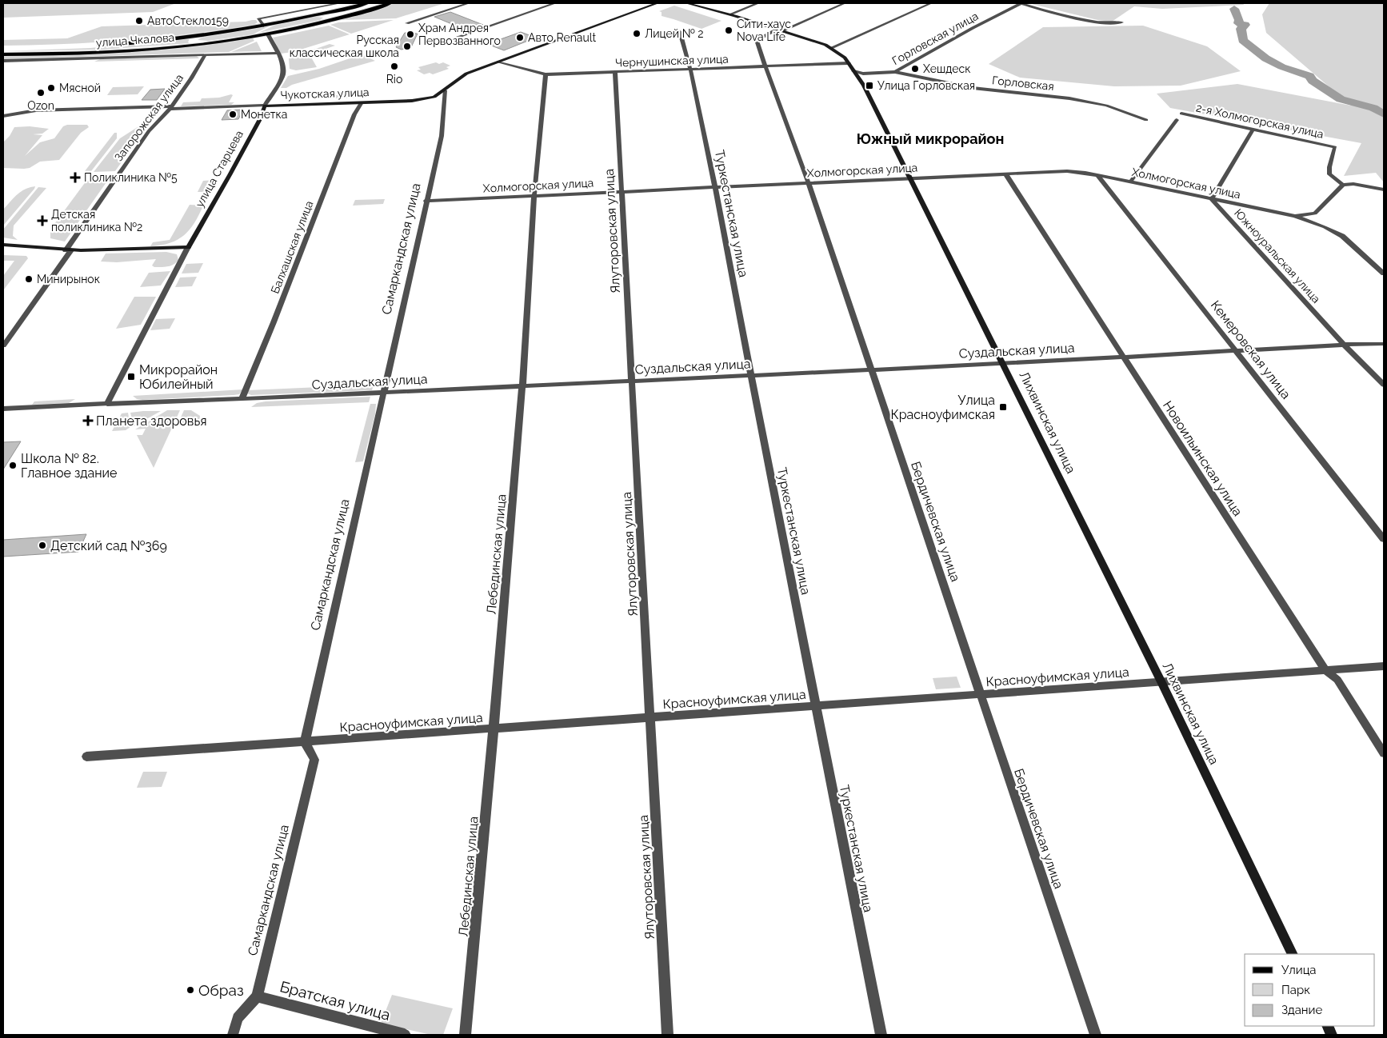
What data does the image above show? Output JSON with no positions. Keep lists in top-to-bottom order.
{
  "streets": {
    "main road": [
      "улица Чкалова",
      "Чукотская улица",
      "улица Старцева",
      "Лихвинская улица"
    ],
    "street": [
      "Горловская улица",
      "Чернушинская улица",
      "Горловская",
      "Запорожская улица",
      "2-я Холмогорская улица",
      "Холмогорская улица",
      "Туркестанская улица",
      "Ялуторовская улица",
      "Балхашская улица",
      "Самаркандская улица",
      "Южноуральская улица",
      "Кемеровская улица",
      "Суздальская улица",
      "Новоильинская улица",
      "Бердичевская улица",
      "Лебединская улица",
      "Красноуфимская улица",
      "Братская улица"
    ]
  },
  "crossings": [
    ["Горловская улица", "Горловская"],
    ["Горловская улица", "Лихвинская улица"],
    ["улица Чкалова", "улица Старцева"],
    ["Чернушинская улица", "Чукотская улица"],
    ["Чернушинская улица", "Туркестанская улица"],
    ["Чернушинская улица", "Ялуторовская улица"],
    ["Чернушинская улица", "Лихвинская улица"],
    ["Чернушинская улица", "Бердичевская улица"],
    ["Чернушинская улица", "Лебединская улица"],
    ["Чукотская улица", "Запорожская улица"],
    ["Чукотская улица", "улица Старцева"],
    ["Чукотская улица", "Балхашская улица"],
    ["Чукотская улица", "Самаркандская улица"],
    ["улица Старцева", "Суздальская улица"],
    ["Холмогорская улица", "Туркестанская улица"],
    ["Холмогорская улица", "Ялуторовская улица"],
    ["Холмогорская улица", "Самаркандская улица"],
    ["Холмогорская улица", "Южноуральская улица"],
    ["Холмогорская улица", "Кемеровская улица"],
    ["Холмогорская улица", "Лихвинская улица"],
    ["Холмогорская улица", "Новоильинская улица"],
    ["Холмогорская улица", "Бердичевская улица"],
    ["Холмогорская улица", "Лебединская улица"],
    ["Туркестанская улица", "Суздальская улица"],
    ["Туркестанская улица", "Красноуфимская улица"],
    ["Ялуторовская улица", "Суздальская улица"],
    ["Ялуторовская улица", "Красноуфимская улица"],
    ["Балхашская улица", "Суздальская улица"],
    ["Самаркандская улица", "Суздальская улица"],
    ["Самаркандская улица", "Красноуфимская улица"],
    ["Самаркандская улица", "Братская улица"],
    ["Южноуральская улица", "Суздальская улица"],
    ["Кемеровская улица", "Суздальская улица"],
    ["Суздальская улица", "Лихвинская улица"],
    ["Суздальская улица", "Новоильинская улица"],
    ["Суздальская улица", "Бердичевская улица"],
    ["Суздальская улица", "Лебединская улица"],
    ["Лихвинская улица", "Бердичевская улица"],
    ["Лихвинская улица", "Красноуфимская улица"],
    ["Новоильинская улица", "Красноуфимская улица"],
    ["Бердичевская улица", "Красноуфимская улица"],
    ["Лебединская улица", "Красноуфимская улица"]
  ],
  "districts": ["Южный микрорайон"],
  "places": {
    "other": [
      "АвтоСтекло159",
      "Сити-хаус Nova Life",
      "Лицей № 2",
      "Храм Андрея Первозванного",
      "Авто Renault",
      "Русская классическая школа",
      "Rio",
      "Хешдеск",
      "Мясной",
      "Ozon",
      "Монетка",
      "Минирынок",
      "Школа № 82. Главное здание",
      "Детский сад №369",
      "Образ"
    ],
    "transit": ["Улица Горловская", "Микрорайон Юбилейный", "Улица Красноуфимская"],
    "health": ["Поликлиника №5", "Детская поликлиника №2", "Планета здоровья"]
  },
  "legend": ["Улица", "Парк", "Здание"]
}
